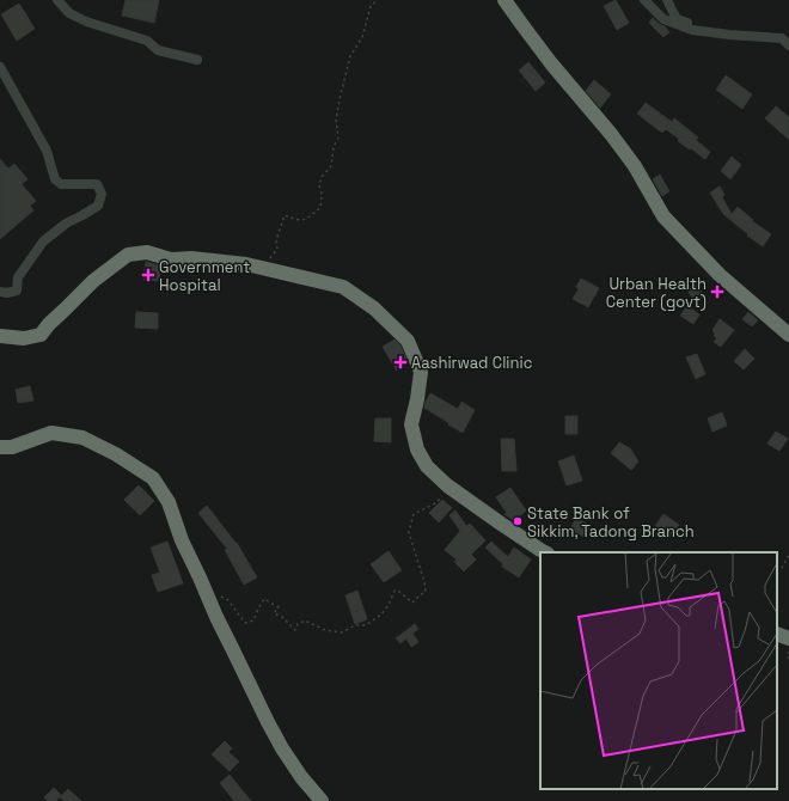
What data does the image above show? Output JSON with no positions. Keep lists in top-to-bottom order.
{
  "places": {
    "health": ["Government Hospital", "Urban Health Center (govt)", "Aashirwad Clinic"],
    "other": ["State Bank of Sikkim, Tadong Branch"]
  }
}
